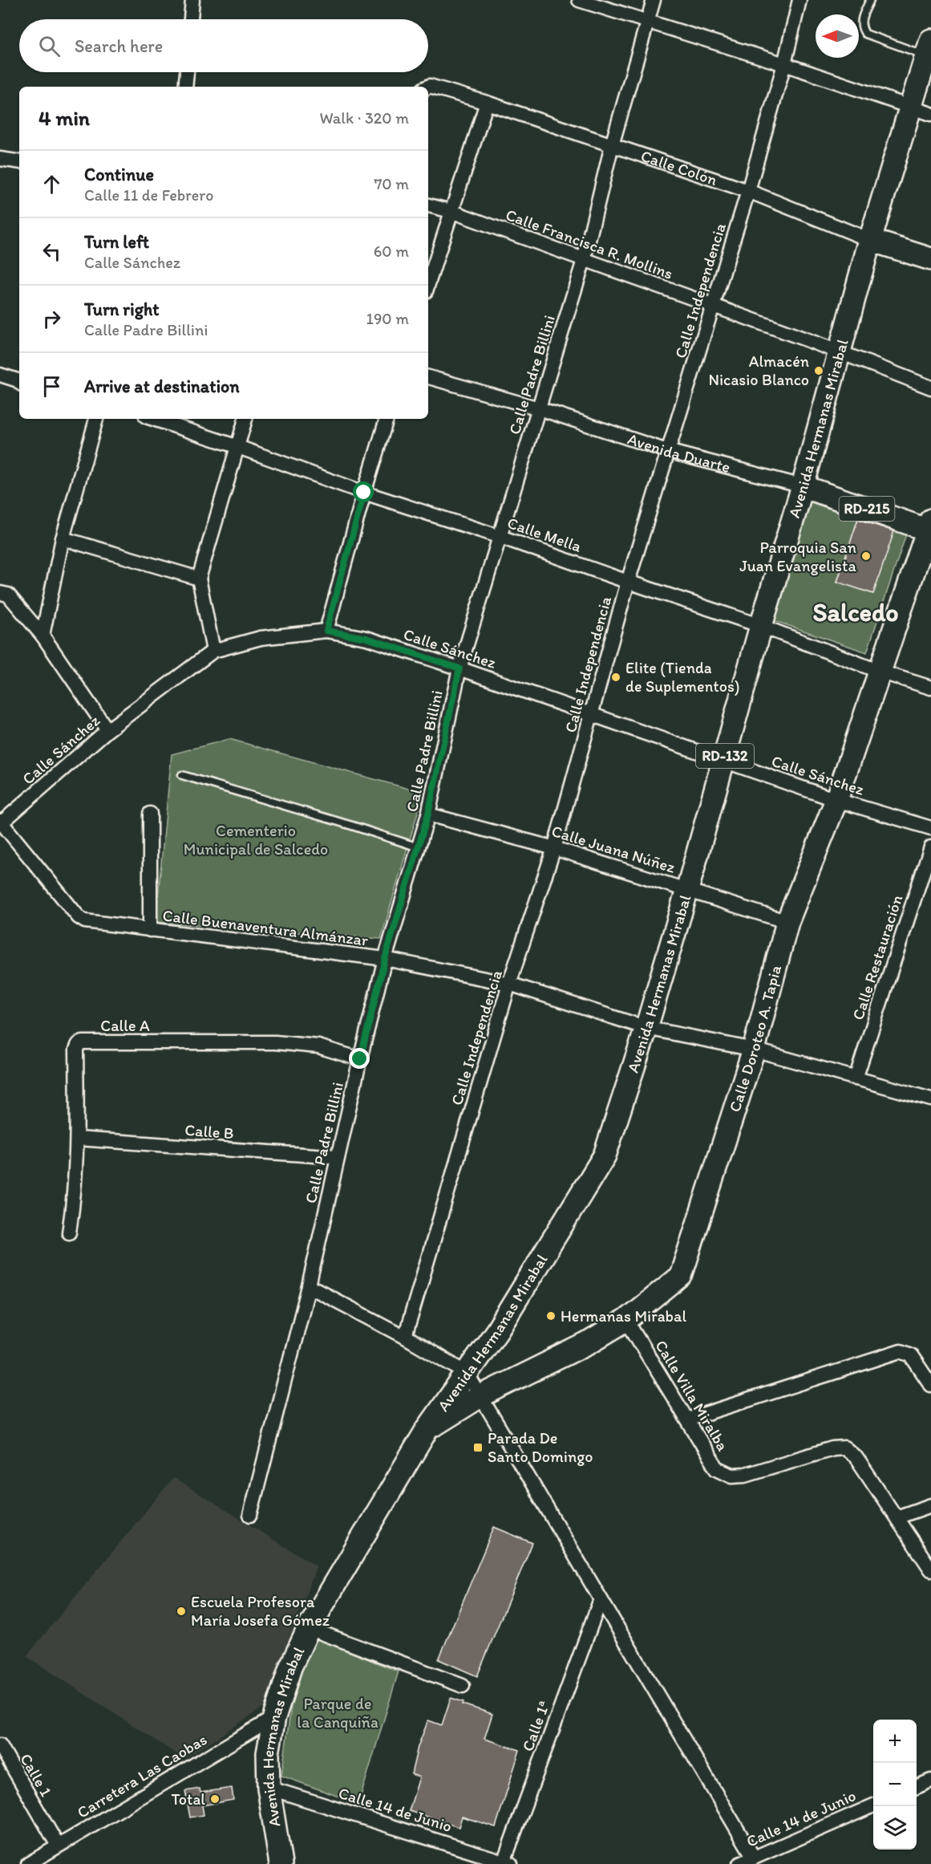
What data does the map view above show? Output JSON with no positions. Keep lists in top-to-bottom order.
{
  "streets": {
    "main road": [
      "Calle Colón",
      "Avenida Hermanas Mirabal",
      "Avenida Duarte",
      "RD-215",
      "RD-132",
      "Calle Doroteo A. Tapia"
    ],
    "street": [
      "Calle Francisca R. Mollins",
      "Calle Independencia",
      "Calle Padre Billini",
      "Calle Mella",
      "Calle Sánchez",
      "Calle Juana Núñez",
      "Calle Buenaventura Almánzar",
      "Calle Restauración",
      "Calle A",
      "Calle B",
      "Calle Villa Miralba",
      "Calle 1ª",
      "Calle 1",
      "Carretera Las Caobas",
      "Calle 14 de Junio"
    ]
  },
  "crossings": [
    ["Calle Colón", "Calle Independencia"],
    ["Calle Colón", "Calle Padre Billini"],
    ["Calle Colón", "Avenida Hermanas Mirabal"],
    ["Calle Francisca R. Mollins", "Calle Independencia"],
    ["Calle Francisca R. Mollins", "Calle Padre Billini"],
    ["Calle Francisca R. Mollins", "Avenida Hermanas Mirabal"],
    ["Calle Independencia", "Avenida Duarte"],
    ["Calle Independencia", "Calle Mella"],
    ["Calle Independencia", "Calle Sánchez"],
    ["Calle Independencia", "Calle Juana Núñez"],
    ["Calle Independencia", "Calle Buenaventura Almánzar"],
    ["Calle Padre Billini", "Avenida Duarte"],
    ["Calle Padre Billini", "Calle Mella"],
    ["Calle Padre Billini", "Calle Sánchez"],
    ["Calle Padre Billini", "Calle Juana Núñez"],
    ["Calle Padre Billini", "Calle Buenaventura Almánzar"],
    ["Calle Padre Billini", "Calle A"],
    ["Calle Padre Billini", "Calle B"],
    ["Avenida Hermanas Mirabal", "Avenida Duarte"],
    ["Avenida Hermanas Mirabal", "Calle Mella"],
    ["Avenida Hermanas Mirabal", "Calle Sánchez"],
    ["Avenida Hermanas Mirabal", "Calle Juana Núñez"],
    ["Avenida Hermanas Mirabal", "Calle Buenaventura Almánzar"],
    ["Avenida Hermanas Mirabal", "Calle Doroteo A. Tapia"],
    ["Avenida Hermanas Mirabal", "Carretera Las Caobas"],
    ["Avenida Hermanas Mirabal", "Calle 14 de Junio"],
    ["Avenida Duarte", "Calle Doroteo A. Tapia"],
    ["Calle Mella", "Calle Doroteo A. Tapia"],
    ["Calle Sánchez", "Calle Buenaventura Almánzar"],
    ["Calle Sánchez", "Calle Doroteo A. Tapia"],
    ["Calle Juana Núñez", "Calle Doroteo A. Tapia"],
    ["Calle Buenaventura Almánzar", "Calle Restauración"],
    ["Calle Buenaventura Almánzar", "Calle Doroteo A. Tapia"],
    ["Calle A", "Calle B"],
    ["Calle Doroteo A. Tapia", "Calle Villa Miralba"],
    ["Calle 1ª", "Calle 14 de Junio"],
    ["Calle 1", "Carretera Las Caobas"]
  ],
  "districts": ["Salcedo"],
  "parks": ["Cementerio Municipal de Salcedo", "Parque de la Canquiña"],
  "places": {
    "other": [
      "Almacén Nicasio Blanco",
      "Parroquia San Juan Evangelista",
      "Elite (Tienda de Suplementos)",
      "Hermanas Mirabal",
      "Escuela Profesora María Josefa Gómez",
      "Total"
    ],
    "transit": ["Parada De Santo Domingo"]
  },
  "north": "left",
  "page": {
    "search": "Search here",
    "heading": ["4 min", "Walk · 320 m"],
    "list": [
      ["Continue", "Calle 11 de Febrero", "70 m"],
      ["Turn left", "Calle Sánchez", "60 m"],
      ["Turn right", "Calle Padre Billini", "190 m"],
      "Arrive at destination"
    ],
    "map_buttons": ["+", "−"]
  }
}
